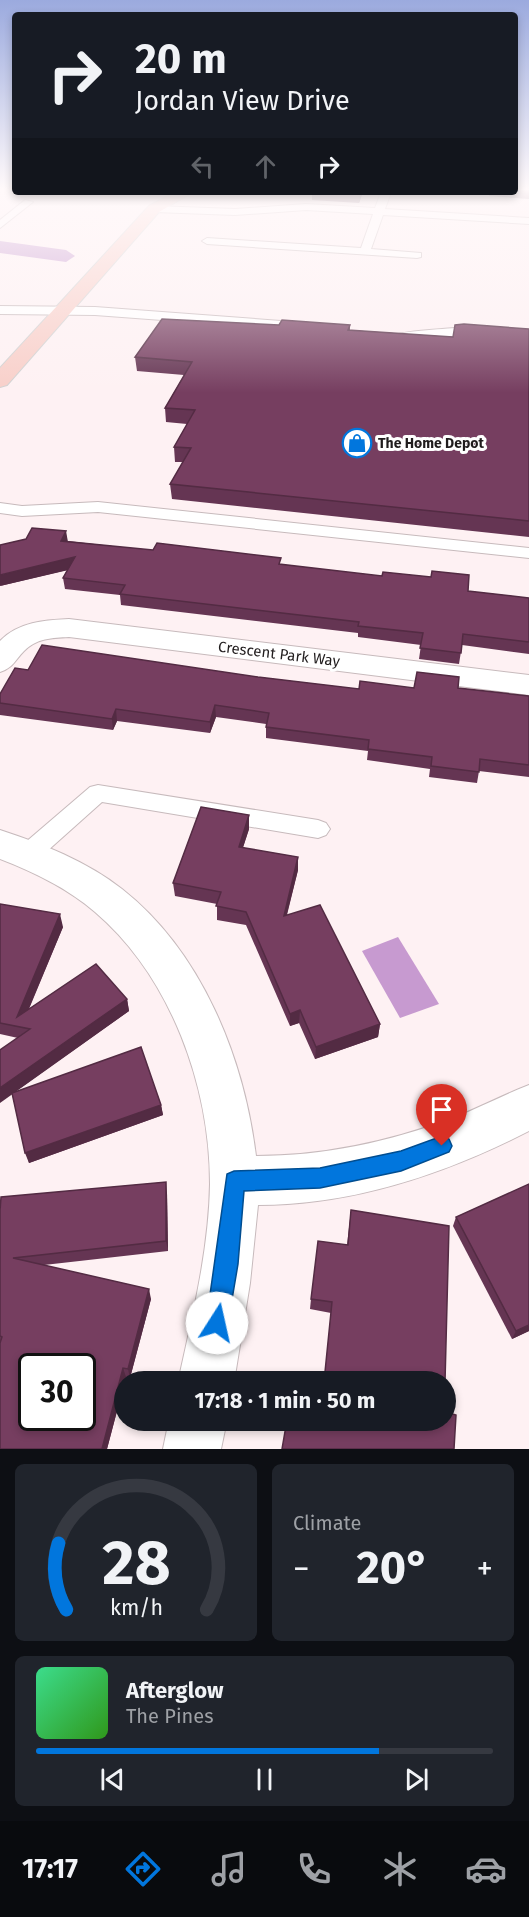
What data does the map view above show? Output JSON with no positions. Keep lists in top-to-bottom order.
{
  "streets": {
    "street": ["Crescent Park Way"]
  },
  "places": {
    "shop": ["The Home Depot"]
  },
  "page": {
    "turn": ["20 m", "Jordan View Drive"],
    "limit": "30",
    "trip": "17:18 · 1 min · 50 m",
    "tile": "Climate",
    "heat": ["−", "20°", "+"],
    "song": ["Afterglow", "The Pines"],
    "tabs": "17:17",
    "gauge": ["28", "km/h"]
  }
}
